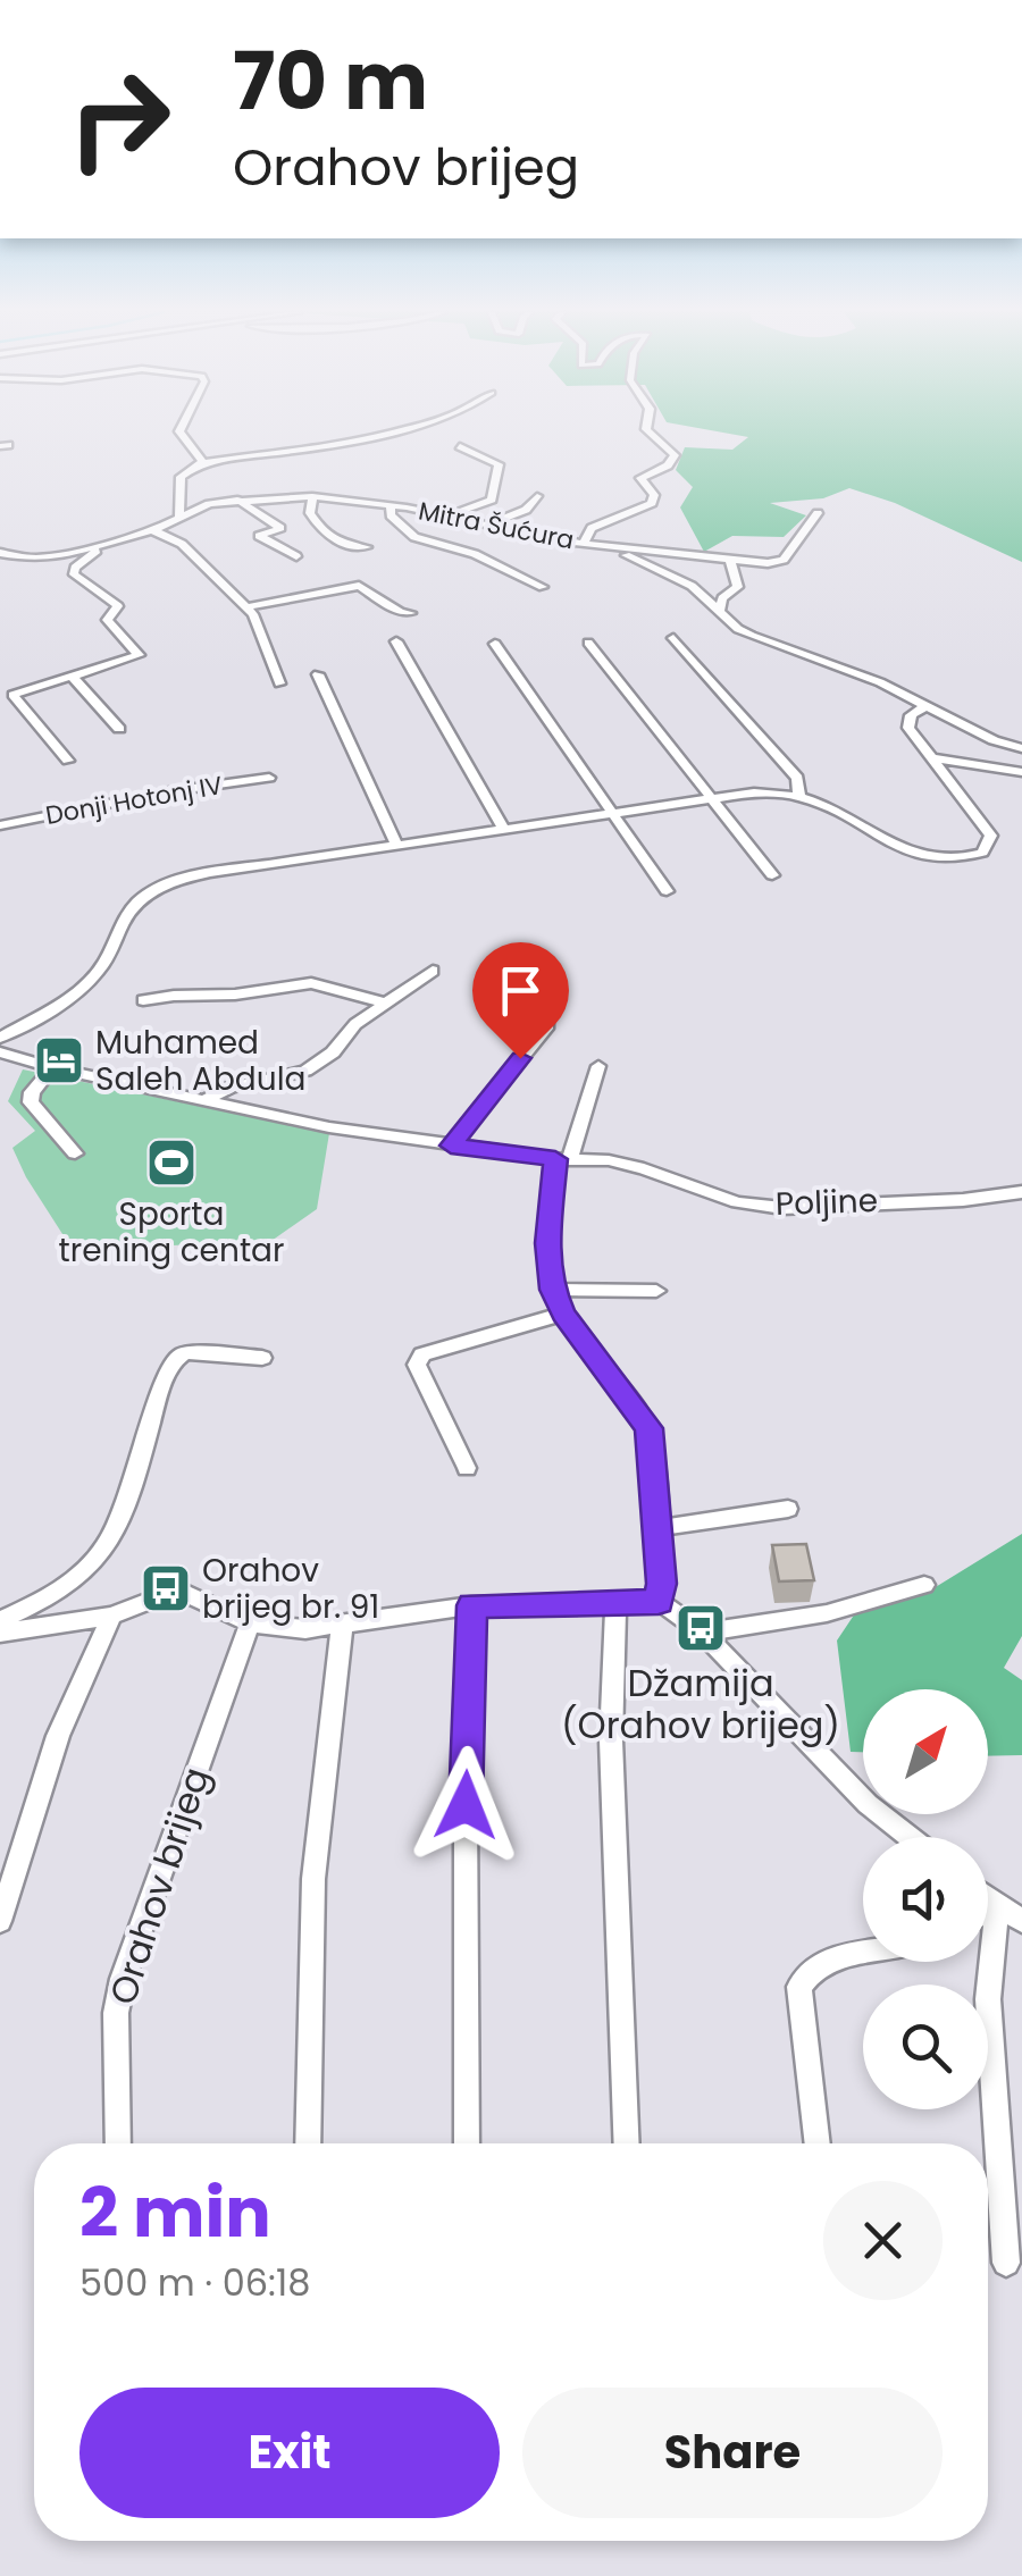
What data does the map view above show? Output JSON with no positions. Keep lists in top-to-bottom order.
{
  "streets": {
    "street": [
      "Mitra Šućura",
      "Donji Hotonj IV",
      "Poljine",
      "Orahov brijeg"
    ]
  },
  "places": {
    "hotel": ["Muhamed Saleh Abdula"],
    "sports": ["Sporta trening centar"],
    "bus stop": ["Orahov brijeg br. 91", "Džamija (Orahov brijeg)"]
  },
  "north": "top right",
  "page": {
    "turn": ["70 m", "Orahov brijeg"],
    "heading": ["2 min", "500 m · 06:18"],
    "buttons": ["Exit", "Share"]
  }
}
